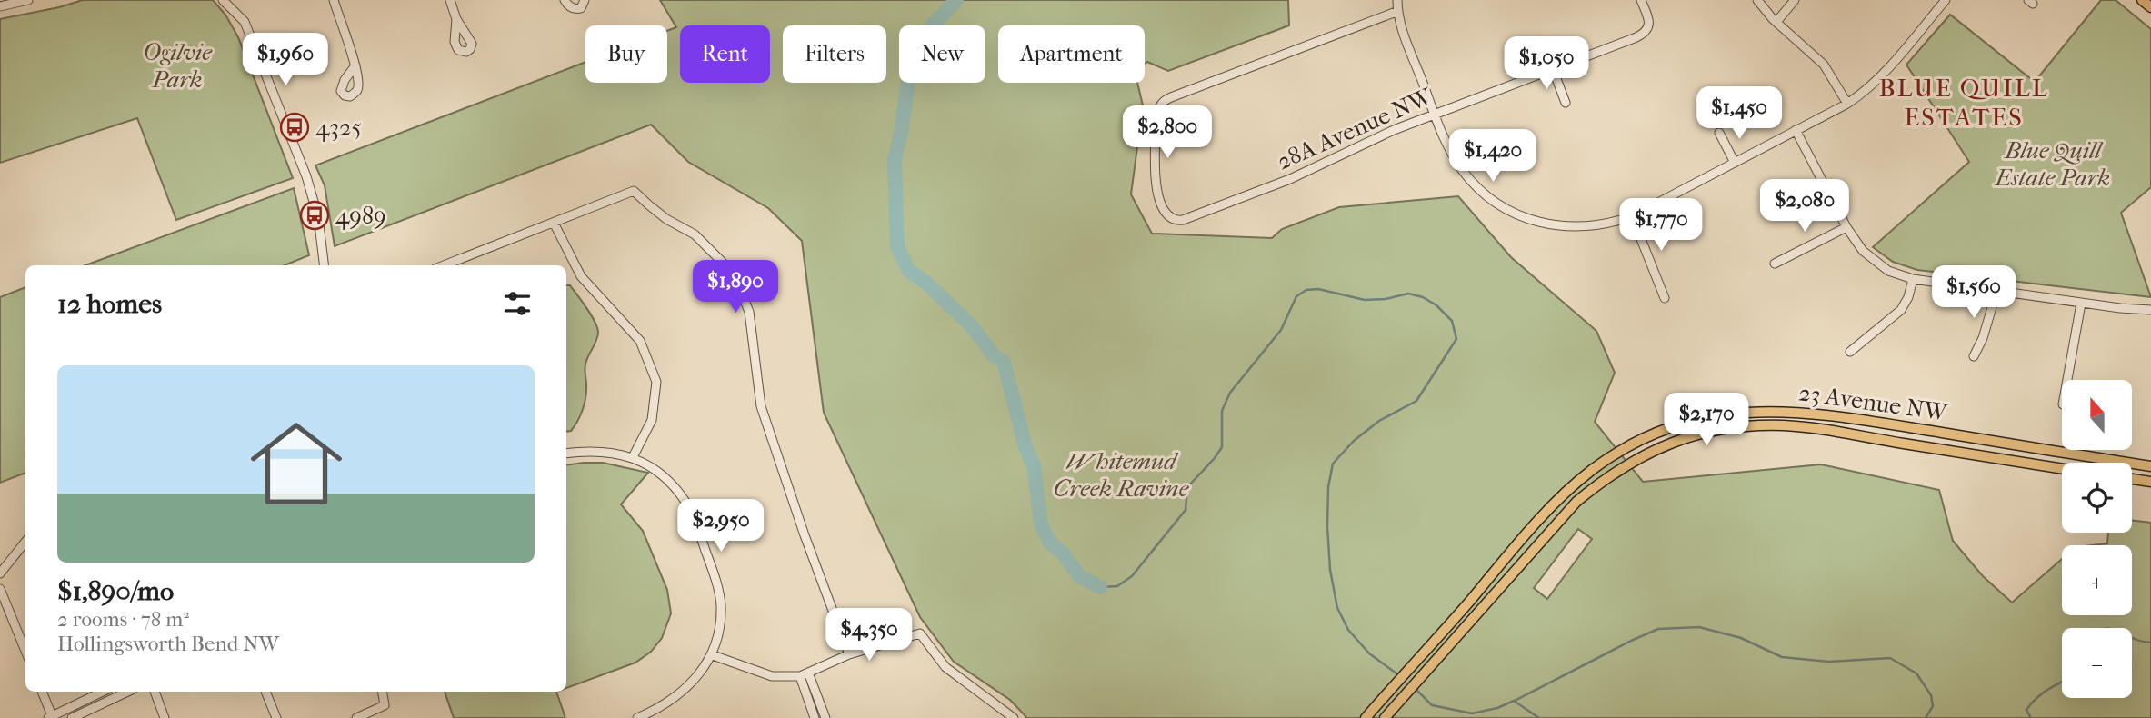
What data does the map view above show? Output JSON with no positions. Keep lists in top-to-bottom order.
{
  "streets": {
    "main road": ["23 Avenue NW"],
    "street": ["28A Avenue NW"]
  },
  "districts": ["BLUE QUILL ESTATES"],
  "parks": ["Ogilvie Park", "Blue Quill Estate Park", "Whitemud Creek Ravine"],
  "places": {
    "bus stop": ["4325", "4989"]
  },
  "north": "top",
  "page": {
    "chip": [
      "Buy",
      "Rent",
      "Filters",
      "New",
      "Apartment"
    ],
    "price": [
      "$1,960",
      "$1,050",
      "$1,450",
      "$2,800",
      "$1,420",
      "$2,080",
      "$1,770",
      "$1,890",
      "$1,560",
      "$2,170",
      "$2,950",
      "$4,350"
    ],
    "heading": "12 homes",
    "list": [
      {
        "name": "$1,890/mo",
        "note": "2 rooms · 78 m² · Hollingsworth Bend NW"
      }
    ],
    "map_buttons": ["+", "−"]
  }
}
